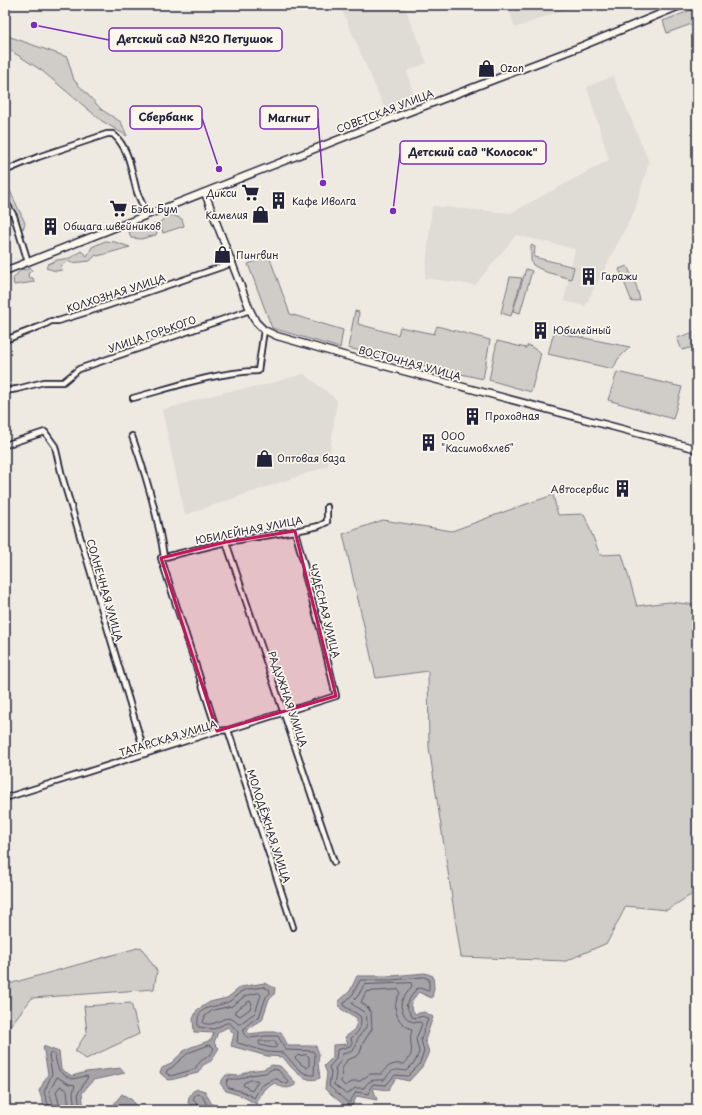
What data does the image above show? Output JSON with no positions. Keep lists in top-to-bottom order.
{
  "streets": {
    "main road": ["СОВЕТСКАЯ УЛИЦА", "ВОСТОЧНАЯ УЛИЦА"],
    "street": [
      "КОЛХОЗНАЯ УЛИЦА",
      "УЛИЦА ГОРЬКОГО",
      "ЮБИЛЕЙНАЯ УЛИЦА",
      "СОЛНЕЧНАЯ УЛИЦА",
      "ЧУДЕСНАЯ УЛИЦА",
      "РАДУЖНАЯ УЛИЦА",
      "ТАТАРСКАЯ УЛИЦА",
      "МОЛОДЁЖНАЯ УЛИЦА"
    ]
  },
  "crossings": [
    ["ЮБИЛЕЙНАЯ УЛИЦА", "ЧУДЕСНАЯ УЛИЦА"],
    ["ЮБИЛЕЙНАЯ УЛИЦА", "РАДУЖНАЯ УЛИЦА"],
    ["СОЛНЕЧНАЯ УЛИЦА", "ТАТАРСКАЯ УЛИЦА"],
    ["ЧУДЕСНАЯ УЛИЦА", "ТАТАРСКАЯ УЛИЦА"],
    ["РАДУЖНАЯ УЛИЦА", "ТАТАРСКАЯ УЛИЦА"],
    ["ТАТАРСКАЯ УЛИЦА", "МОЛОДЁЖНАЯ УЛИЦА"]
  ],
  "places": {
    "other": [
      "Детский сад №20 Петушок",
      "Сбербанк",
      "Магнит",
      "Детский сад \"Колосок\""
    ],
    "shop": [
      "Ozon",
      "Камелия",
      "Пингвин",
      "Оптовая база"
    ],
    "supermarket": ["Дикси", "Бэби Бум"],
    "building": [
      "Кафе Иволга",
      "Общага швейников",
      "Гаражи",
      "Юбилейный",
      "Проходная",
      "ООО \"Касимовхлеб\"",
      "Автосервис"
    ]
  }
}
